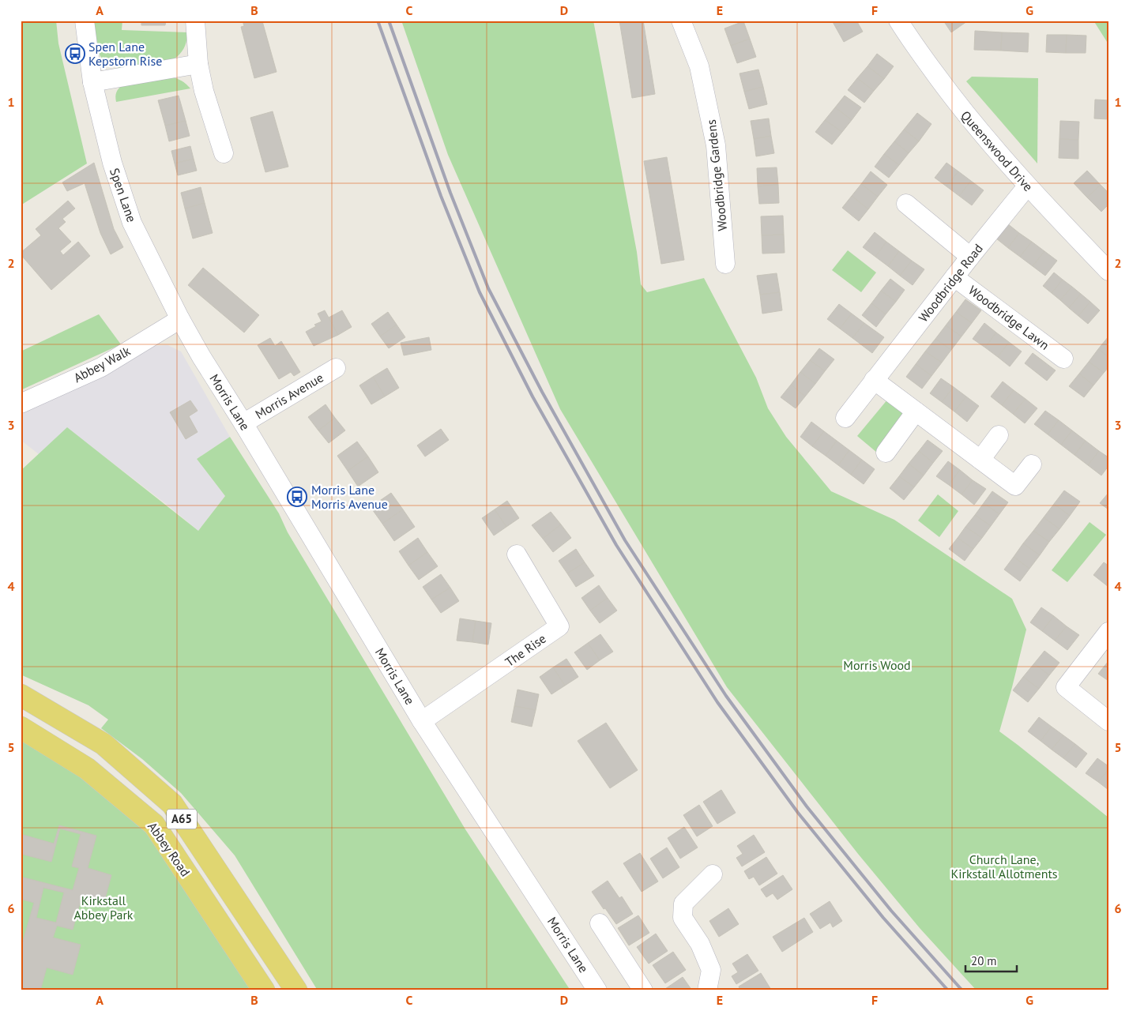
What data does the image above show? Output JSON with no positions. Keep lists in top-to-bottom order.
{
  "streets": {
    "main road": ["A65", "Abbey Road"],
    "street": [
      "Queenswood Drive",
      "Woodbridge Gardens",
      "Spen Lane",
      "Woodbridge Road",
      "Woodbridge Lawn",
      "Abbey Walk",
      "Morris Avenue",
      "Morris Lane",
      "The Rise"
    ]
  },
  "crossings": [
    ["Queenswood Drive", "Woodbridge Road"],
    ["Spen Lane", "Abbey Walk"],
    ["Spen Lane", "Morris Lane"],
    ["Woodbridge Road", "Woodbridge Lawn"],
    ["Morris Avenue", "Morris Lane"],
    ["Morris Lane", "The Rise"]
  ],
  "parks": ["Morris Wood", "Church Lane, Kirkstall Allotments", "Kirkstall Abbey Park"],
  "places": {
    "bus stop": ["Spen Lane Kepstorn Rise", "Morris Lane Morris Avenue"]
  },
  "scale_bar": "20 m",
  "grid": {
    "columns": [
      "A",
      "B",
      "C",
      "D",
      "E",
      "F",
      "G"
    ],
    "rows": [
      "1",
      "2",
      "3",
      "4",
      "5",
      "6"
    ]
  }
}
